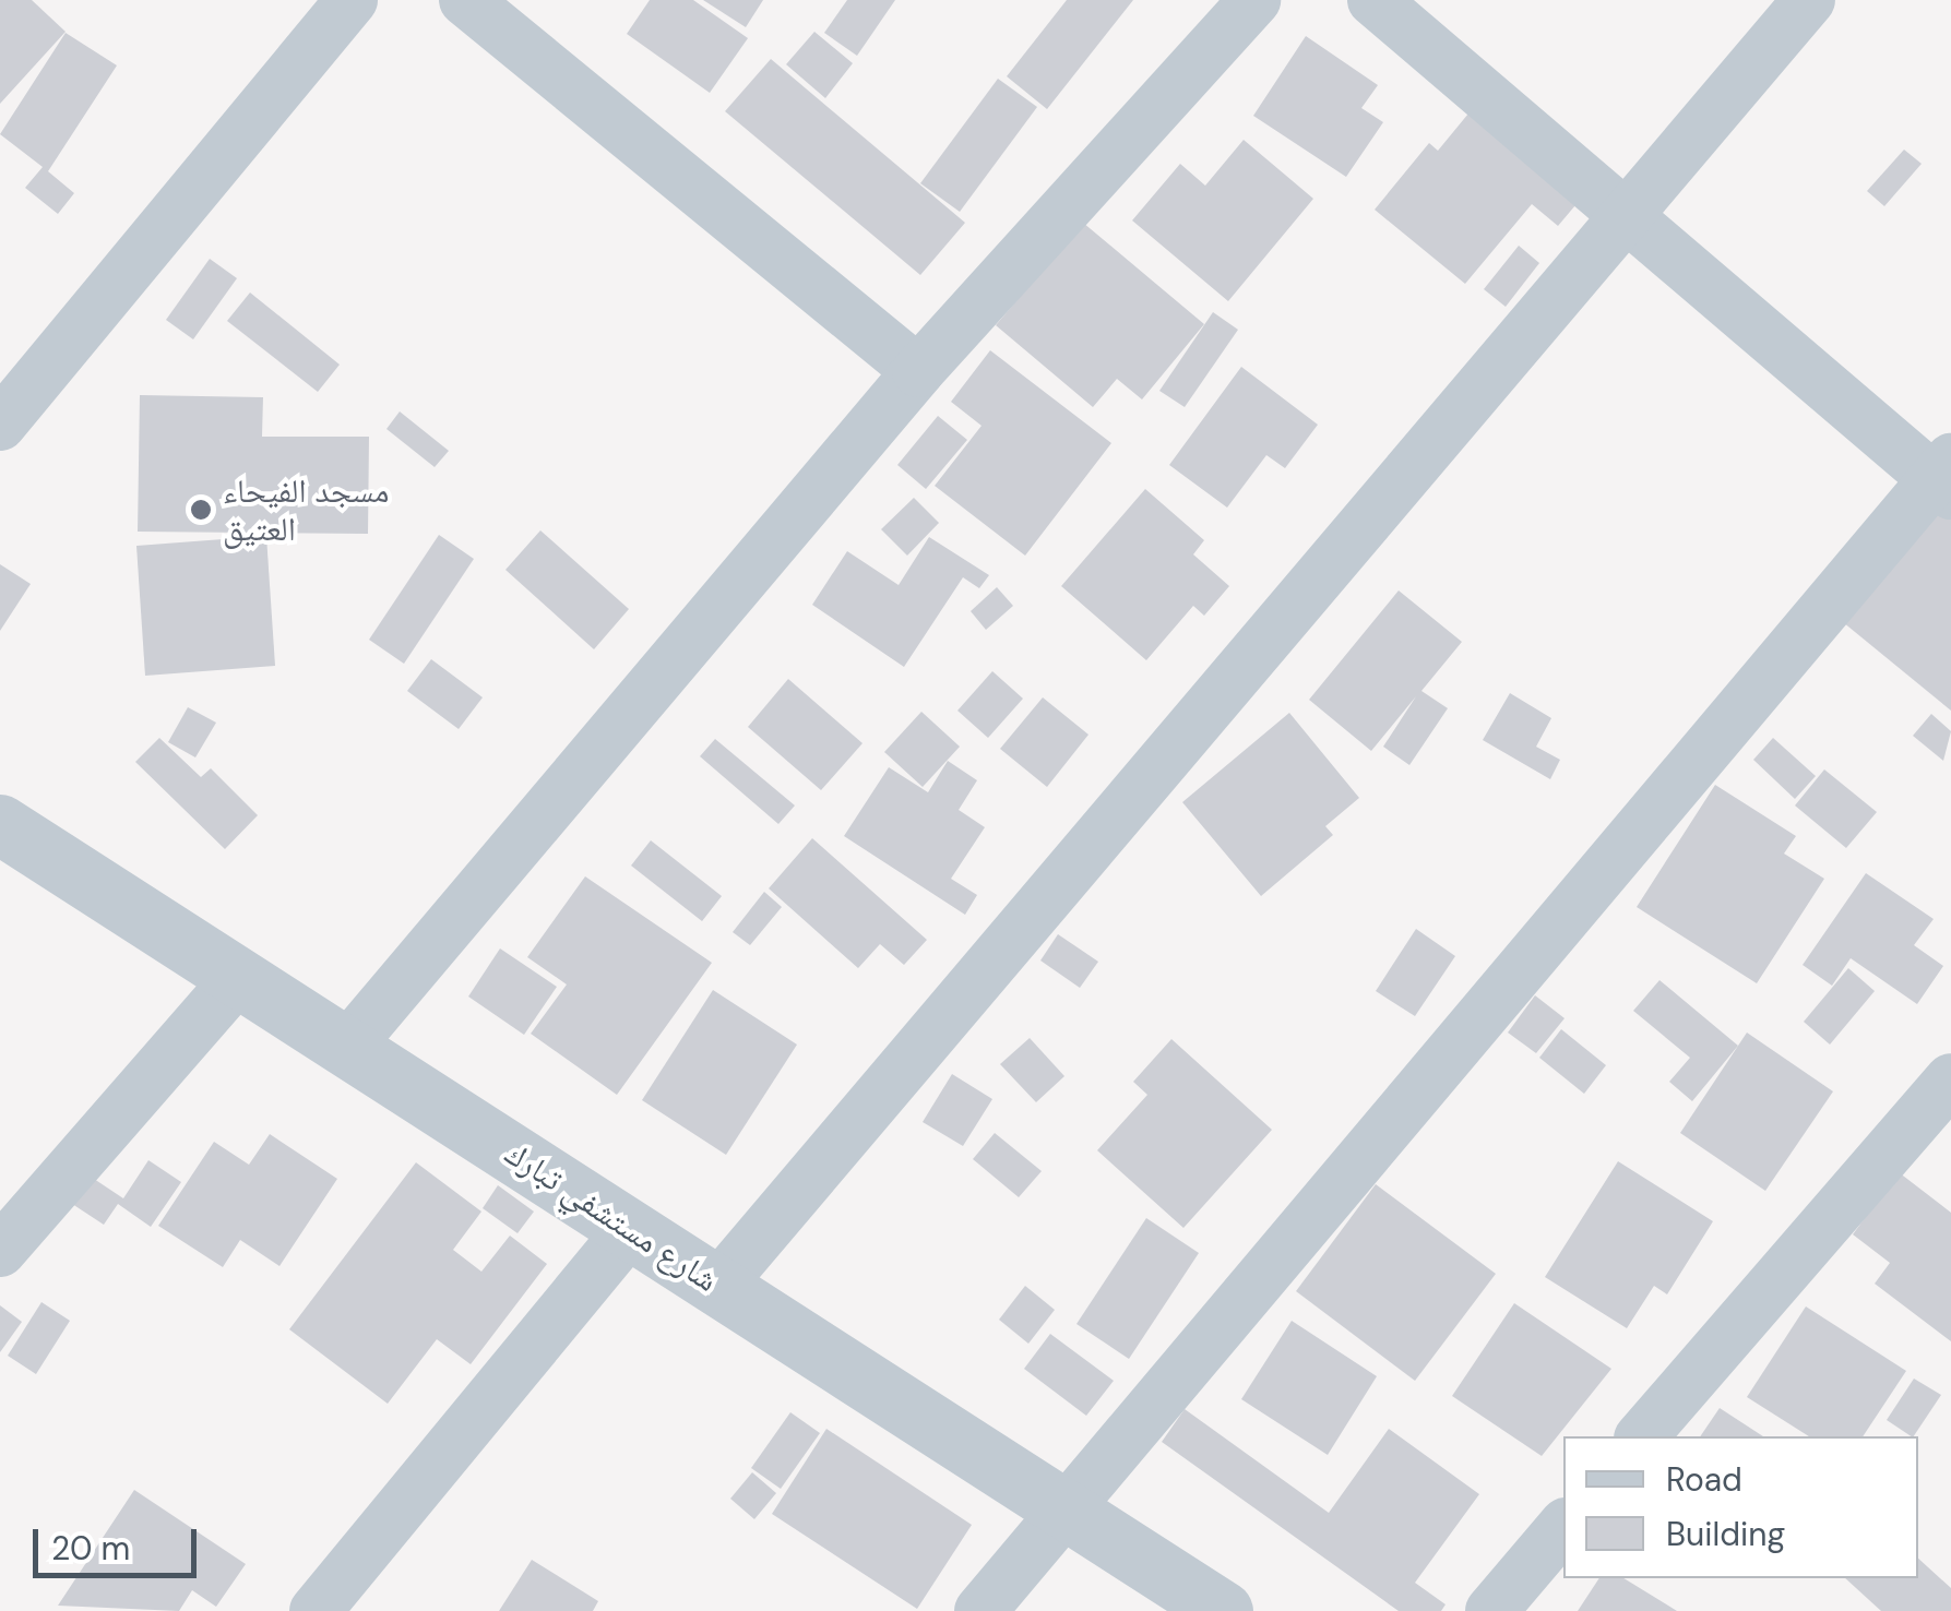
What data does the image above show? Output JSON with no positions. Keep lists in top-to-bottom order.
{
  "streets": {
    "street": ["شارع مستشفي تبارك"]
  },
  "places": ["مسجد الفيحاء العتيق"],
  "legend": ["Road", "Building"],
  "scale_bar": "20 m"
}
